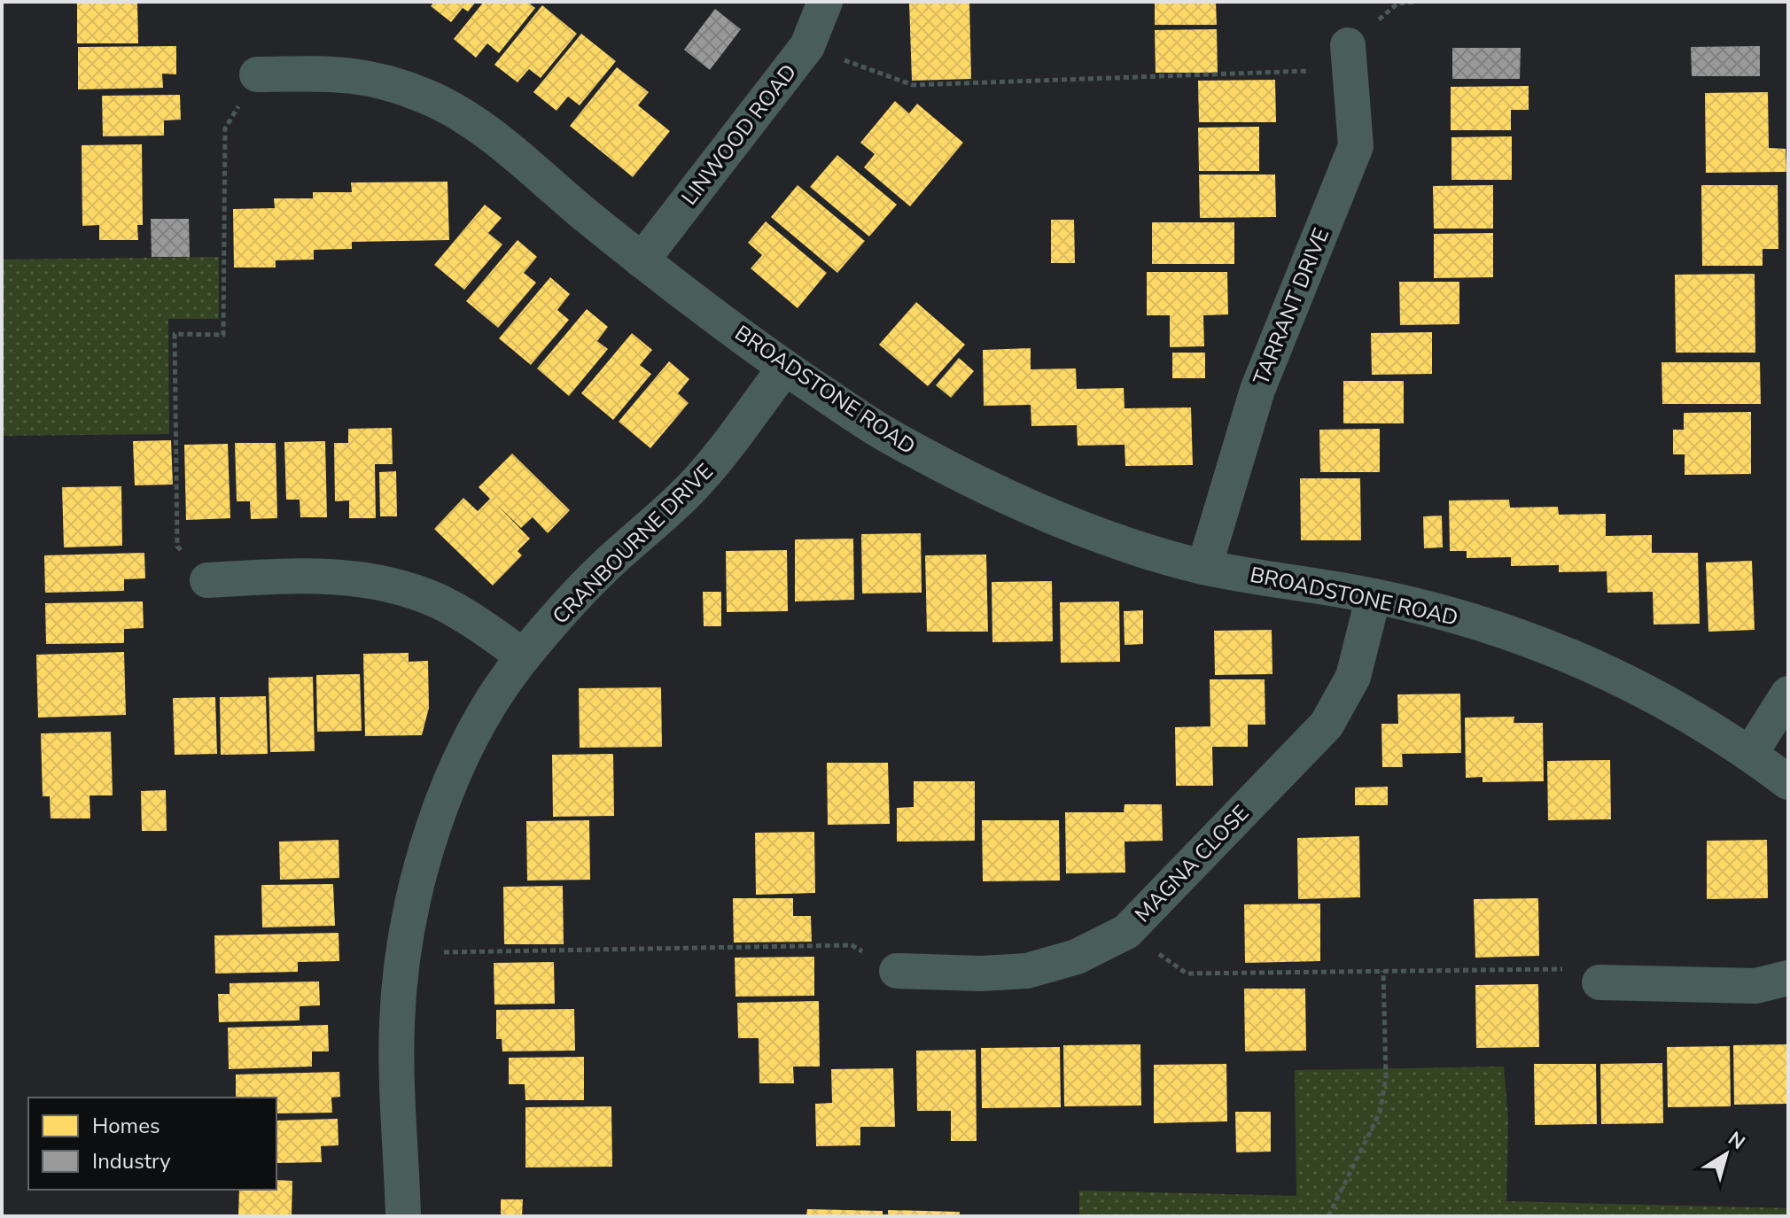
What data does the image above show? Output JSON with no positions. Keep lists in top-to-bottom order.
{
  "streets": {
    "street": [
      "LINWOOD ROAD",
      "TARRANT DRIVE",
      "BROADSTONE ROAD",
      "CRANBOURNE DRIVE",
      "MAGNA CLOSE"
    ]
  },
  "crossings": [
    ["LINWOOD ROAD", "BROADSTONE ROAD"],
    ["TARRANT DRIVE", "BROADSTONE ROAD"],
    ["BROADSTONE ROAD", "CRANBOURNE DRIVE"],
    ["BROADSTONE ROAD", "MAGNA CLOSE"]
  ],
  "legend": ["Homes", "Industry"],
  "north": "top right"
}
